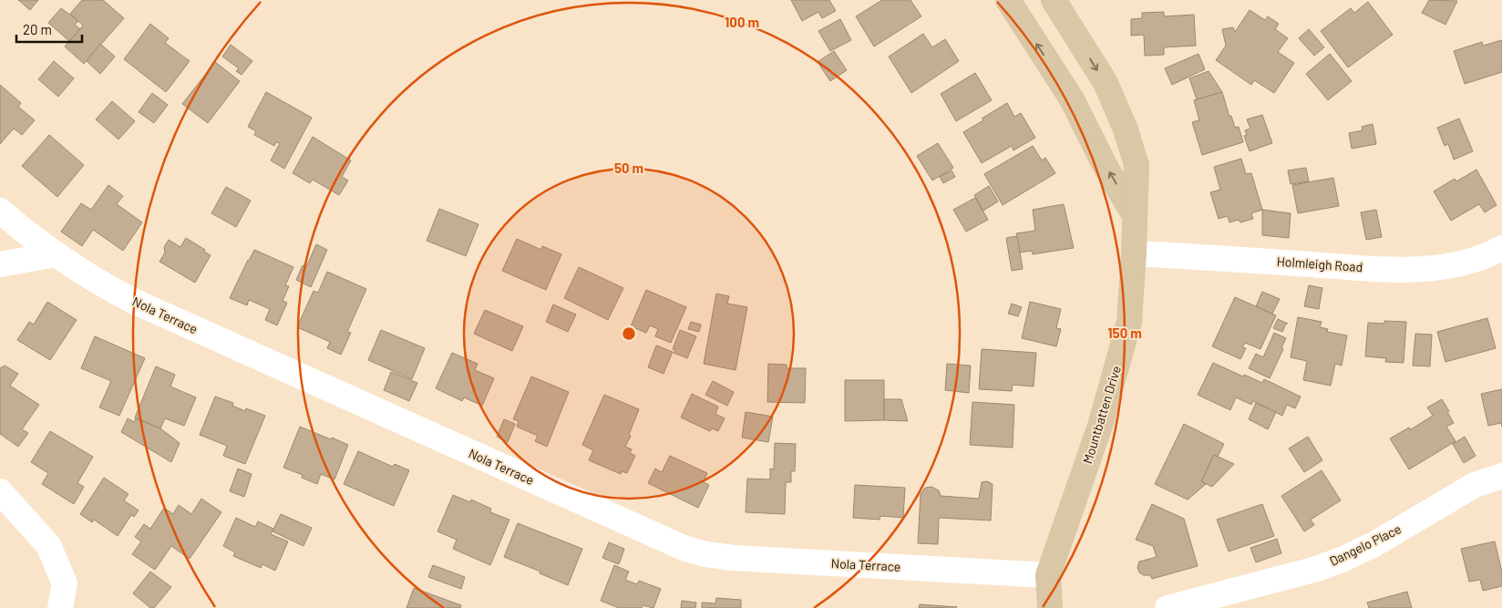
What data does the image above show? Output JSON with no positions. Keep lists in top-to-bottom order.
{
  "streets": {
    "main road": ["Mountbatten Drive"],
    "street": ["Holmleigh Road", "Nola Terrace", "Dangelo Place"]
  },
  "crossings": [
    ["Holmleigh Road", "Mountbatten Drive"],
    ["Nola Terrace", "Mountbatten Drive"]
  ],
  "scale_bar": "20 m",
  "rings": ["100 m", "50 m", "150 m"]
}
